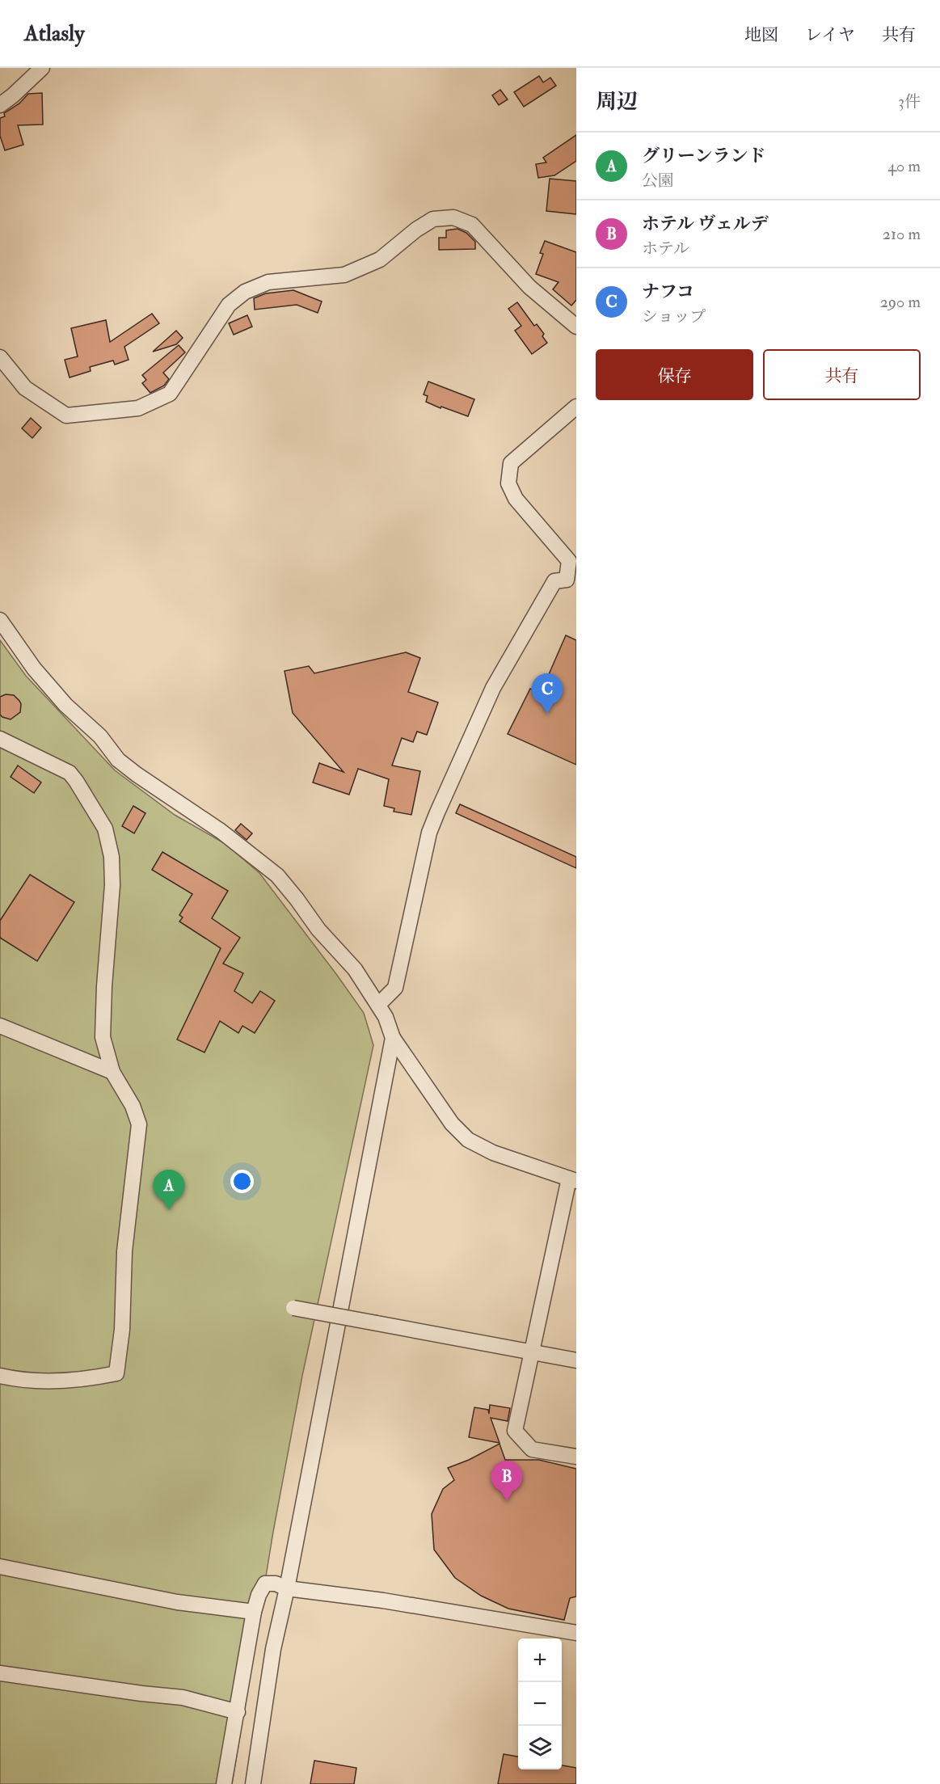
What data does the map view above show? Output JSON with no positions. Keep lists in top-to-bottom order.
{
  "page": {
    "header": "Atlasly",
    "nav": ["地図", "レイヤ", "共有"],
    "heading": ["周辺", "3件"],
    "list": [
      {
        "mark": "A",
        "name": "グリーンランド",
        "note": "公園",
        "value": "40 m"
      },
      {
        "mark": "B",
        "name": "ホテル ヴェルデ",
        "note": "ホテル",
        "value": "210 m"
      },
      {
        "mark": "C",
        "name": "ナフコ",
        "note": "ショップ",
        "value": "290 m"
      }
    ],
    "buttons": ["保存", "共有"],
    "pins": ["C", "A", "B"],
    "map_buttons": ["+", "−"]
  }
}
